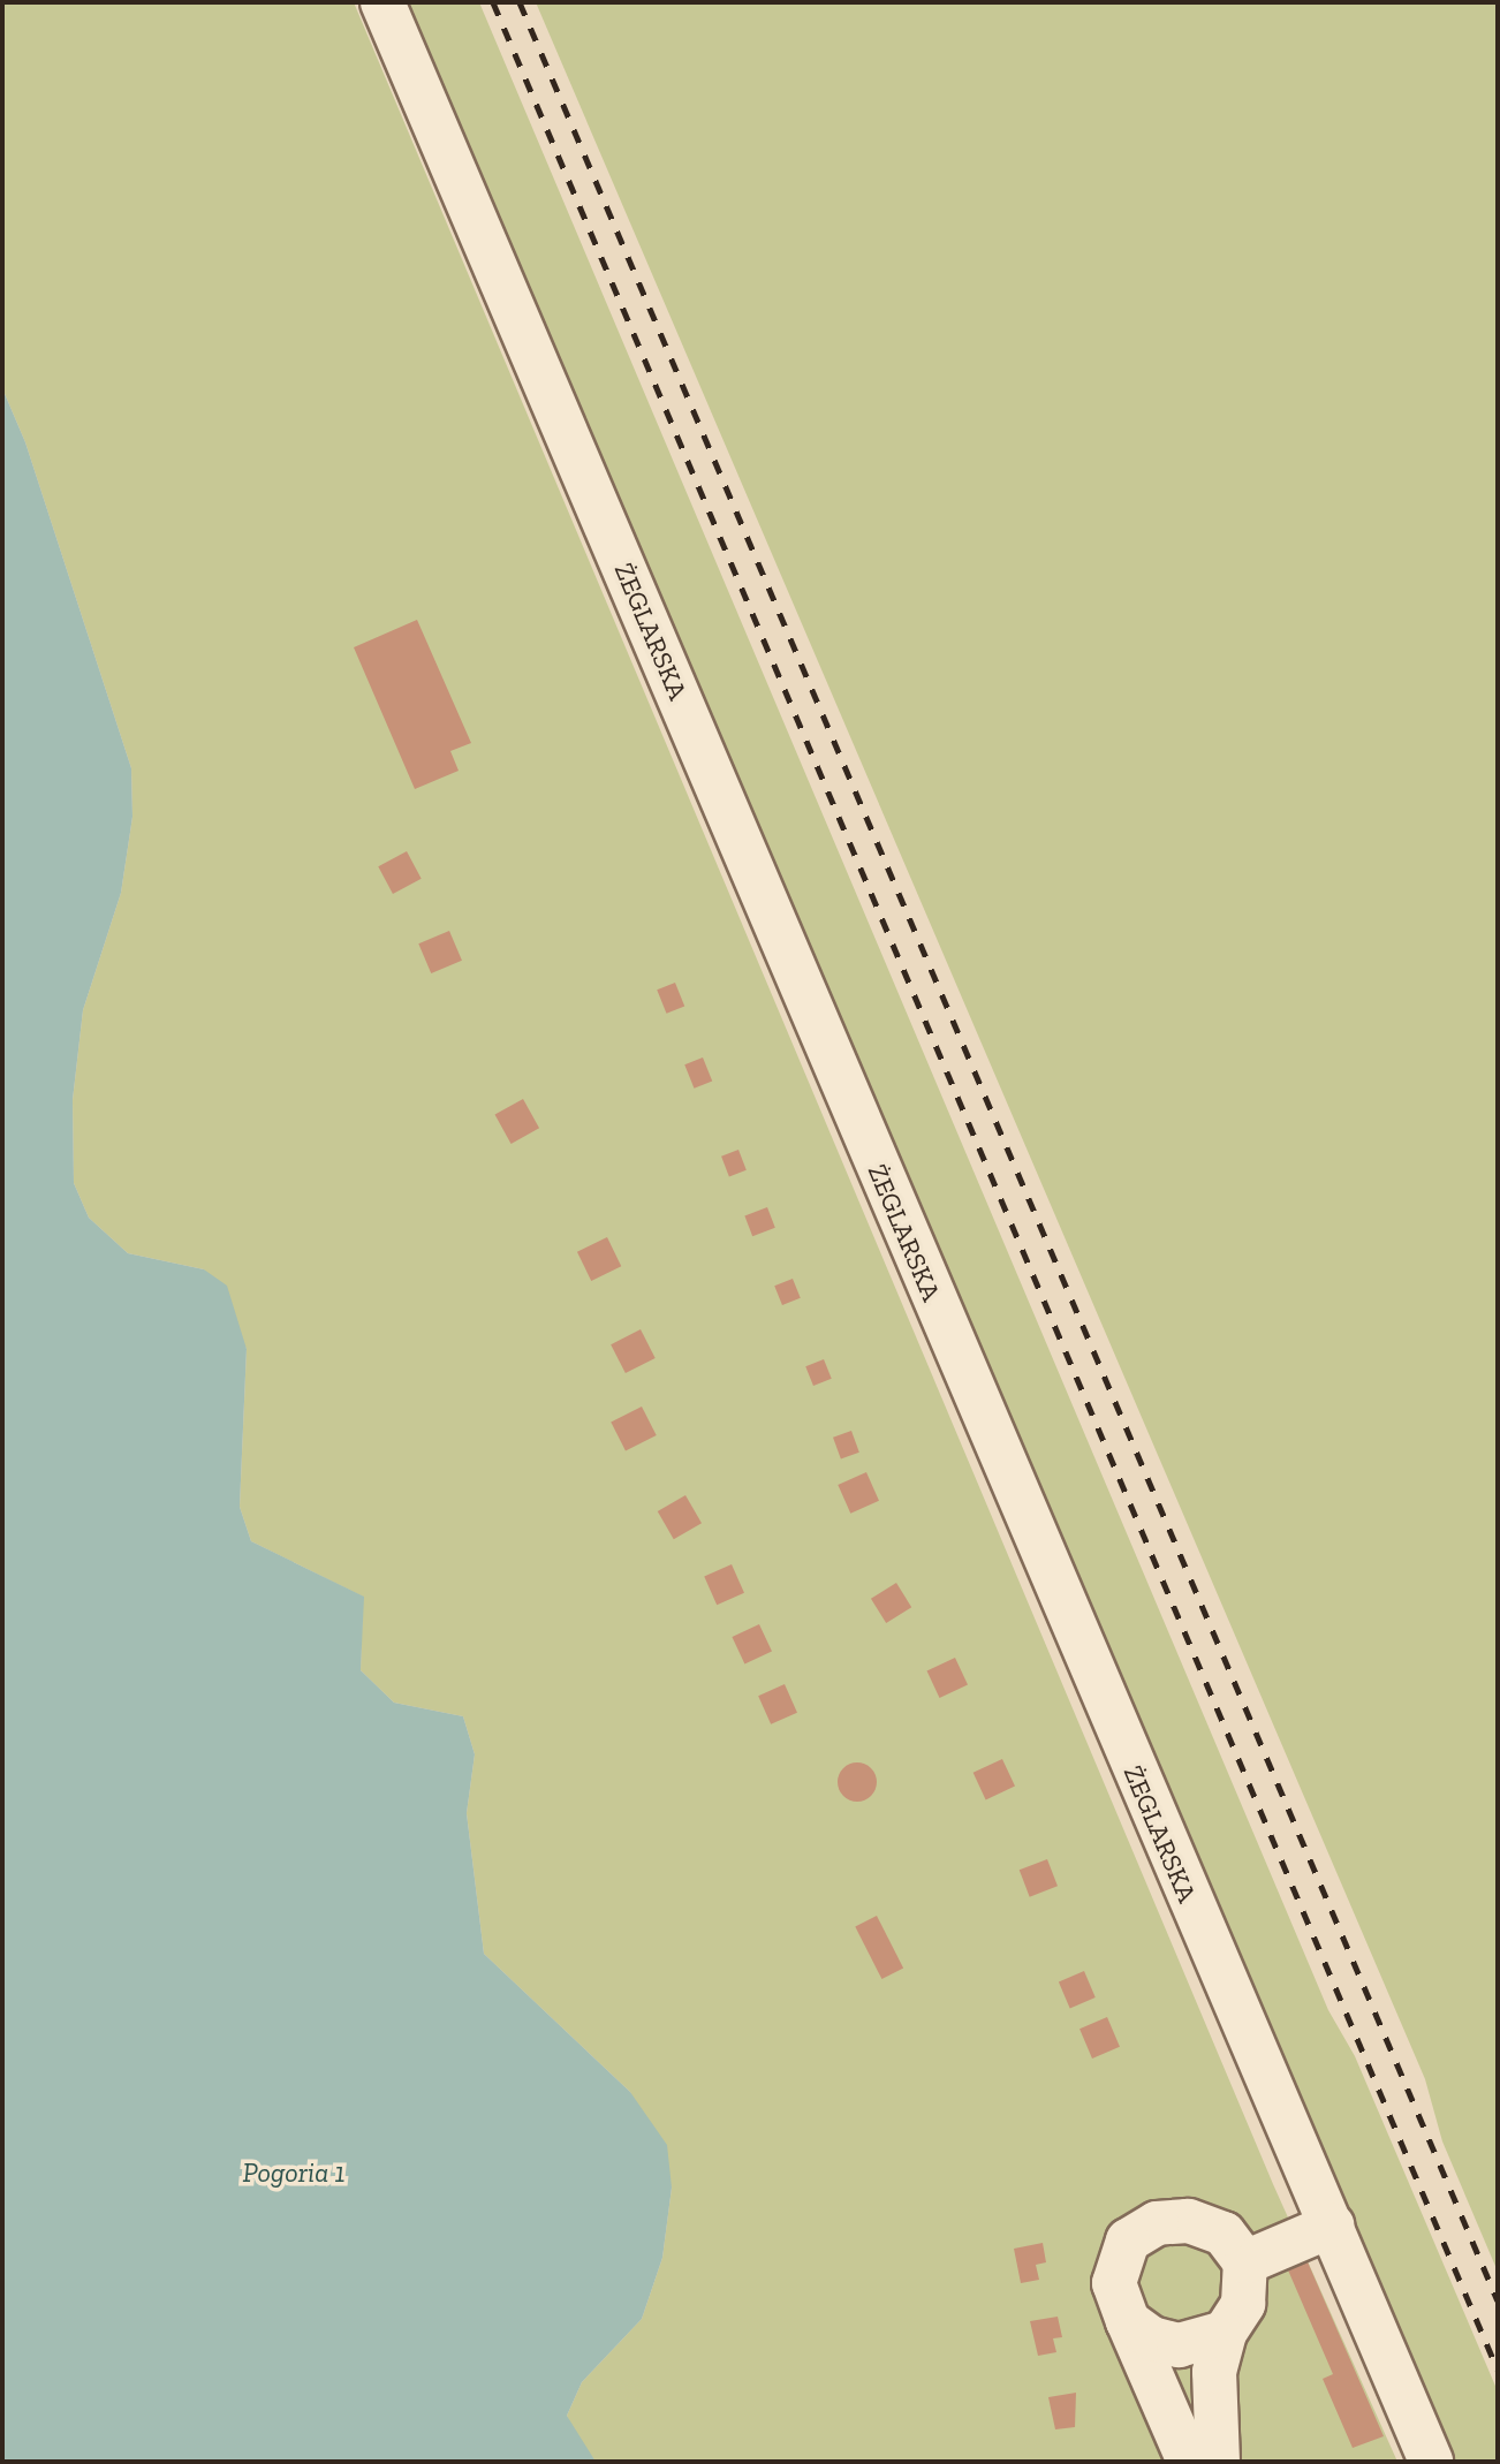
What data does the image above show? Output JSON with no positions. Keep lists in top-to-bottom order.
{
  "streets": {
    "lane": ["ŻEGLARSKA"]
  },
  "water": ["Pogoria 1"]
}
